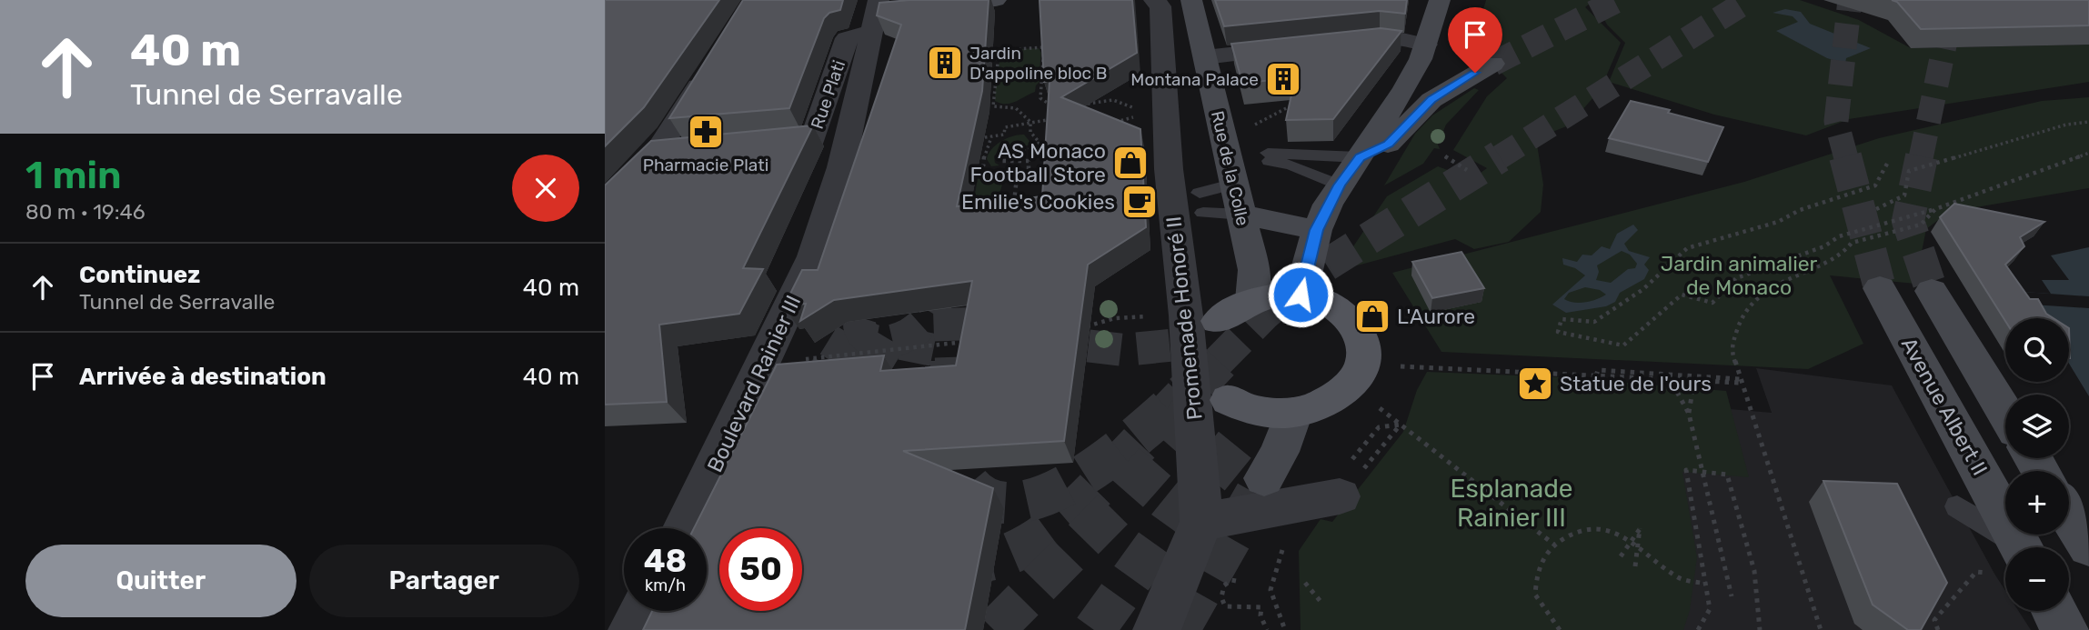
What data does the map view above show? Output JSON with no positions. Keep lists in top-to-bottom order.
{
  "streets": {
    "main road": ["Rue de la Colle", "Avenue Albert II"],
    "street": ["Rue Plati", "Promenade Honoré II", "Boulevard Rainier III"]
  },
  "crossings": [
    ["Rue Plati", "Boulevard Rainier III"]
  ],
  "parks": ["Jardin animalier de Monaco", "Esplanade Rainier III"],
  "places": {
    "building": ["Jardin D'appoline bloc B", "Montana Palace"],
    "pharmacy": ["Pharmacie Plati"],
    "shop": ["AS Monaco Football Store", "L'Aurore"],
    "cafe": ["Emilie's Cookies"],
    "place": ["Statue de l'ours"]
  },
  "page": {
    "turn": ["40 m", "Tunnel de Serravalle"],
    "heading": ["1 min", "80 m · 19:46"],
    "list": [
      {
        "name": "Continuez",
        "note": "Tunnel de Serravalle",
        "value": "40 m"
      },
      {
        "name": "Arrivée à destination",
        "value": "40 m"
      }
    ],
    "map_buttons": ["+", "−"],
    "speed": "48 km/h",
    "limit": "50",
    "buttons": ["Quitter", "Partager"]
  }
}
